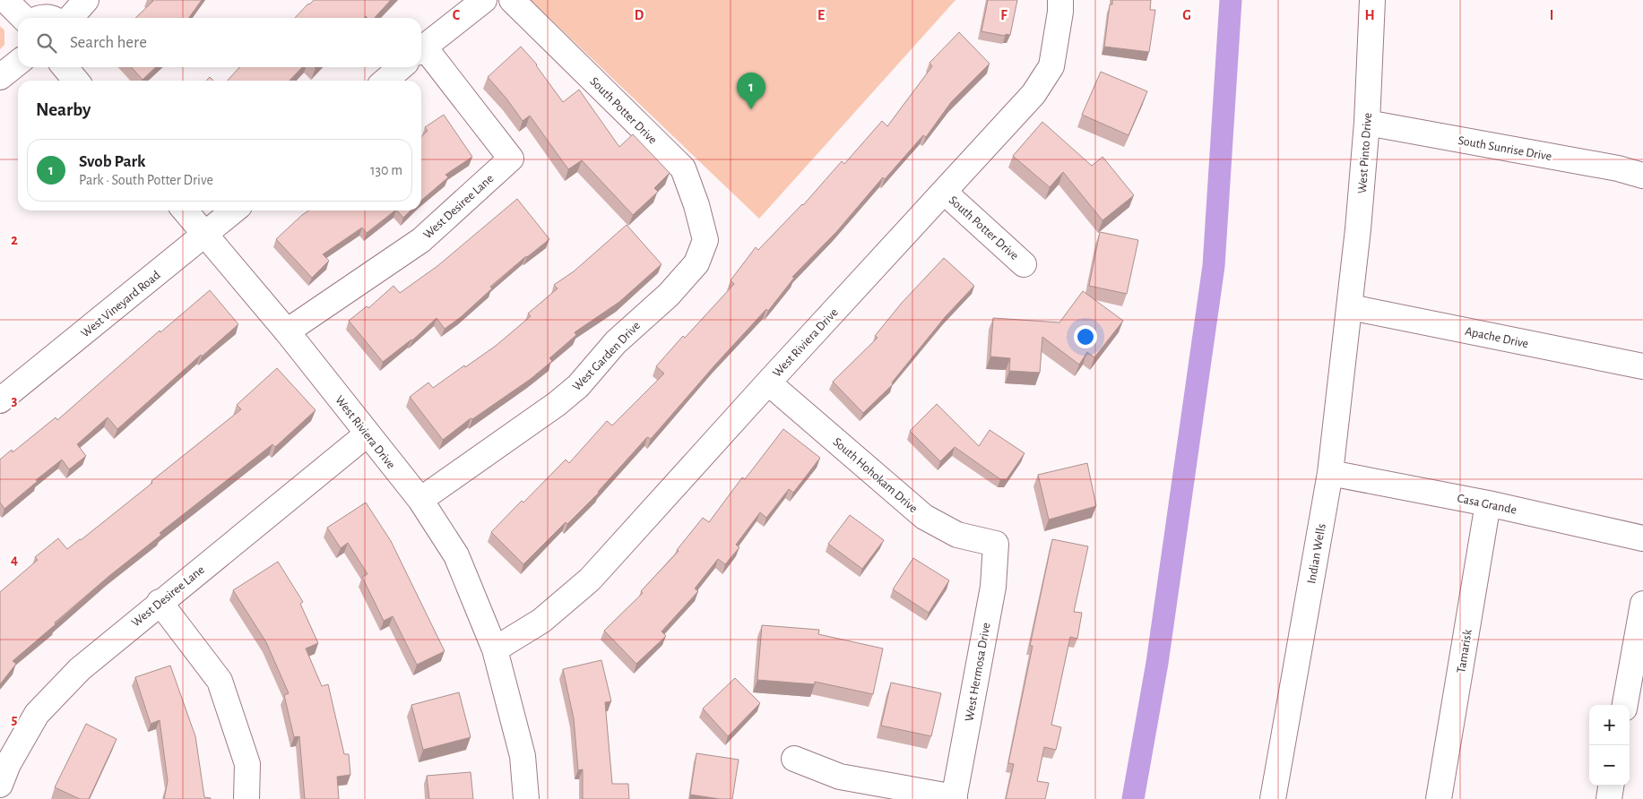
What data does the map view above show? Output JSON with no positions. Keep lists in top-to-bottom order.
{
  "streets": {
    "street": [
      "South Potter Drive",
      "South Sunrise Drive",
      "West Pinto Drive",
      "West Desiree Lane",
      "West Vineyard Road",
      "Apache Drive",
      "West Riviera Drive",
      "West Garden Drive",
      "South Hohokam Drive",
      "Casa Grande",
      "Indian Wells",
      "Tamarisk",
      "West Hermosa Drive"
    ]
  },
  "crossings": [
    ["South Potter Drive", "West Riviera Drive"],
    ["South Potter Drive", "West Garden Drive"],
    ["South Sunrise Drive", "West Pinto Drive"],
    ["West Pinto Drive", "Apache Drive"],
    ["West Pinto Drive", "Indian Wells"],
    ["West Desiree Lane", "West Riviera Drive"],
    ["West Vineyard Road", "West Riviera Drive"],
    ["Apache Drive", "Indian Wells"],
    ["West Riviera Drive", "West Garden Drive"],
    ["West Riviera Drive", "South Hohokam Drive"],
    ["South Hohokam Drive", "West Hermosa Drive"],
    ["Casa Grande", "Indian Wells"],
    ["Casa Grande", "Tamarisk"]
  ],
  "page": {
    "search": "Search here",
    "pins": "1",
    "heading": "Nearby",
    "list": [
      {
        "mark": "1",
        "name": "Svob Park",
        "note": "Park · South Potter Drive",
        "value": "130 m"
      }
    ],
    "map_buttons": ["+", "−"]
  },
  "grid": {
    "columns": [
      "C",
      "D",
      "E",
      "F",
      "G",
      "H",
      "I"
    ],
    "rows": [
      "2",
      "3",
      "4",
      "5"
    ]
  }
}
